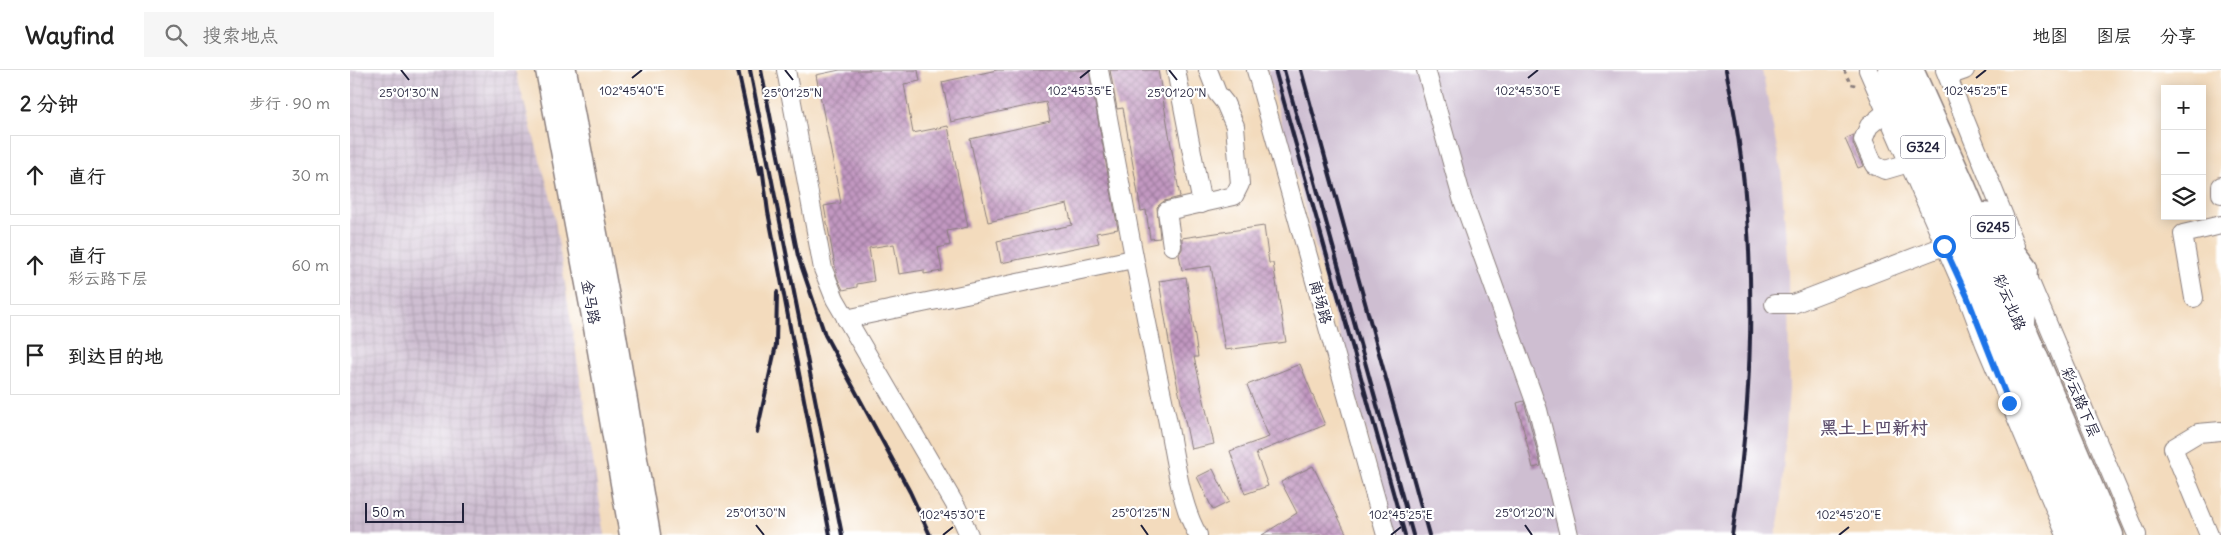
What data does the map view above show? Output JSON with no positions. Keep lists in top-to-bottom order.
{
  "streets": {
    "highway": ["G324", "G245", "彩云北路"],
    "main road": ["金马路"],
    "street": ["南场路", "彩云路下层"]
  },
  "crossings": [
    ["G245", "彩云北路"],
    ["G245", "彩云路下层"]
  ],
  "districts": ["黑土上凹新村"],
  "scale_bar": "50 m",
  "page": {
    "header": "Wayfind",
    "search": "搜索地点",
    "nav": ["地图", "图层", "分享"],
    "heading": ["2 分钟", "步行 · 90 m"],
    "map_buttons": ["+", "−"],
    "list": [
      ["直行", "30 m"],
      ["直行", "彩云路下层", "60 m"],
      "到达目的地"
    ],
    "scale": "50 m"
  },
  "coordinates": [
    "102°45'40\"E",
    "102°45'35\"E",
    "102°45'30\"E",
    "102°45'25\"E",
    "25°01'30\"N",
    "25°01'25\"N",
    "25°01'20\"N",
    "102°45'20\"E"
  ]
}
